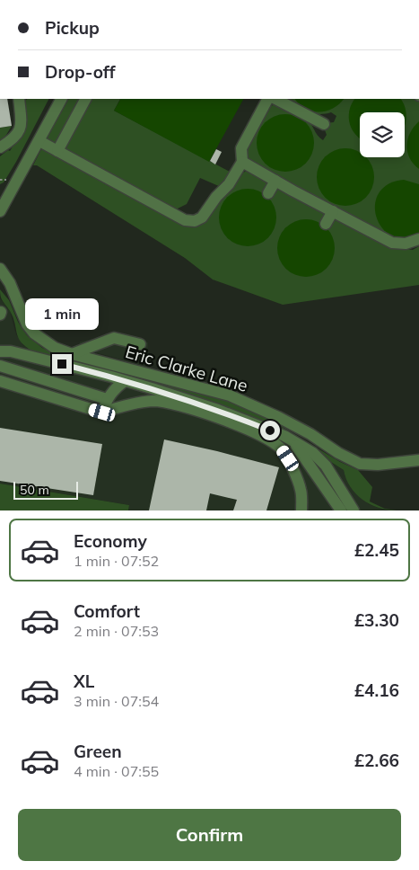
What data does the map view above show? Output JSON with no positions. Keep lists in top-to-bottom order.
{
  "streets": {
    "street": ["Eric Clarke Lane"]
  },
  "scale_bar": "50 m",
  "page": {
    "banner": ["Pickup", "Drop-off"],
    "bubble": "1 min",
    "scale": "50 m",
    "list": [
      {
        "name": "Economy",
        "note": "1 min · 07:52",
        "value": "£2.45"
      },
      {
        "name": "Comfort",
        "note": "2 min · 07:53",
        "value": "£3.30"
      },
      {
        "name": "XL",
        "note": "3 min · 07:54",
        "value": "£4.16"
      },
      {
        "name": "Green",
        "note": "4 min · 07:55",
        "value": "£2.66"
      }
    ],
    "buttons": "Confirm"
  }
}
